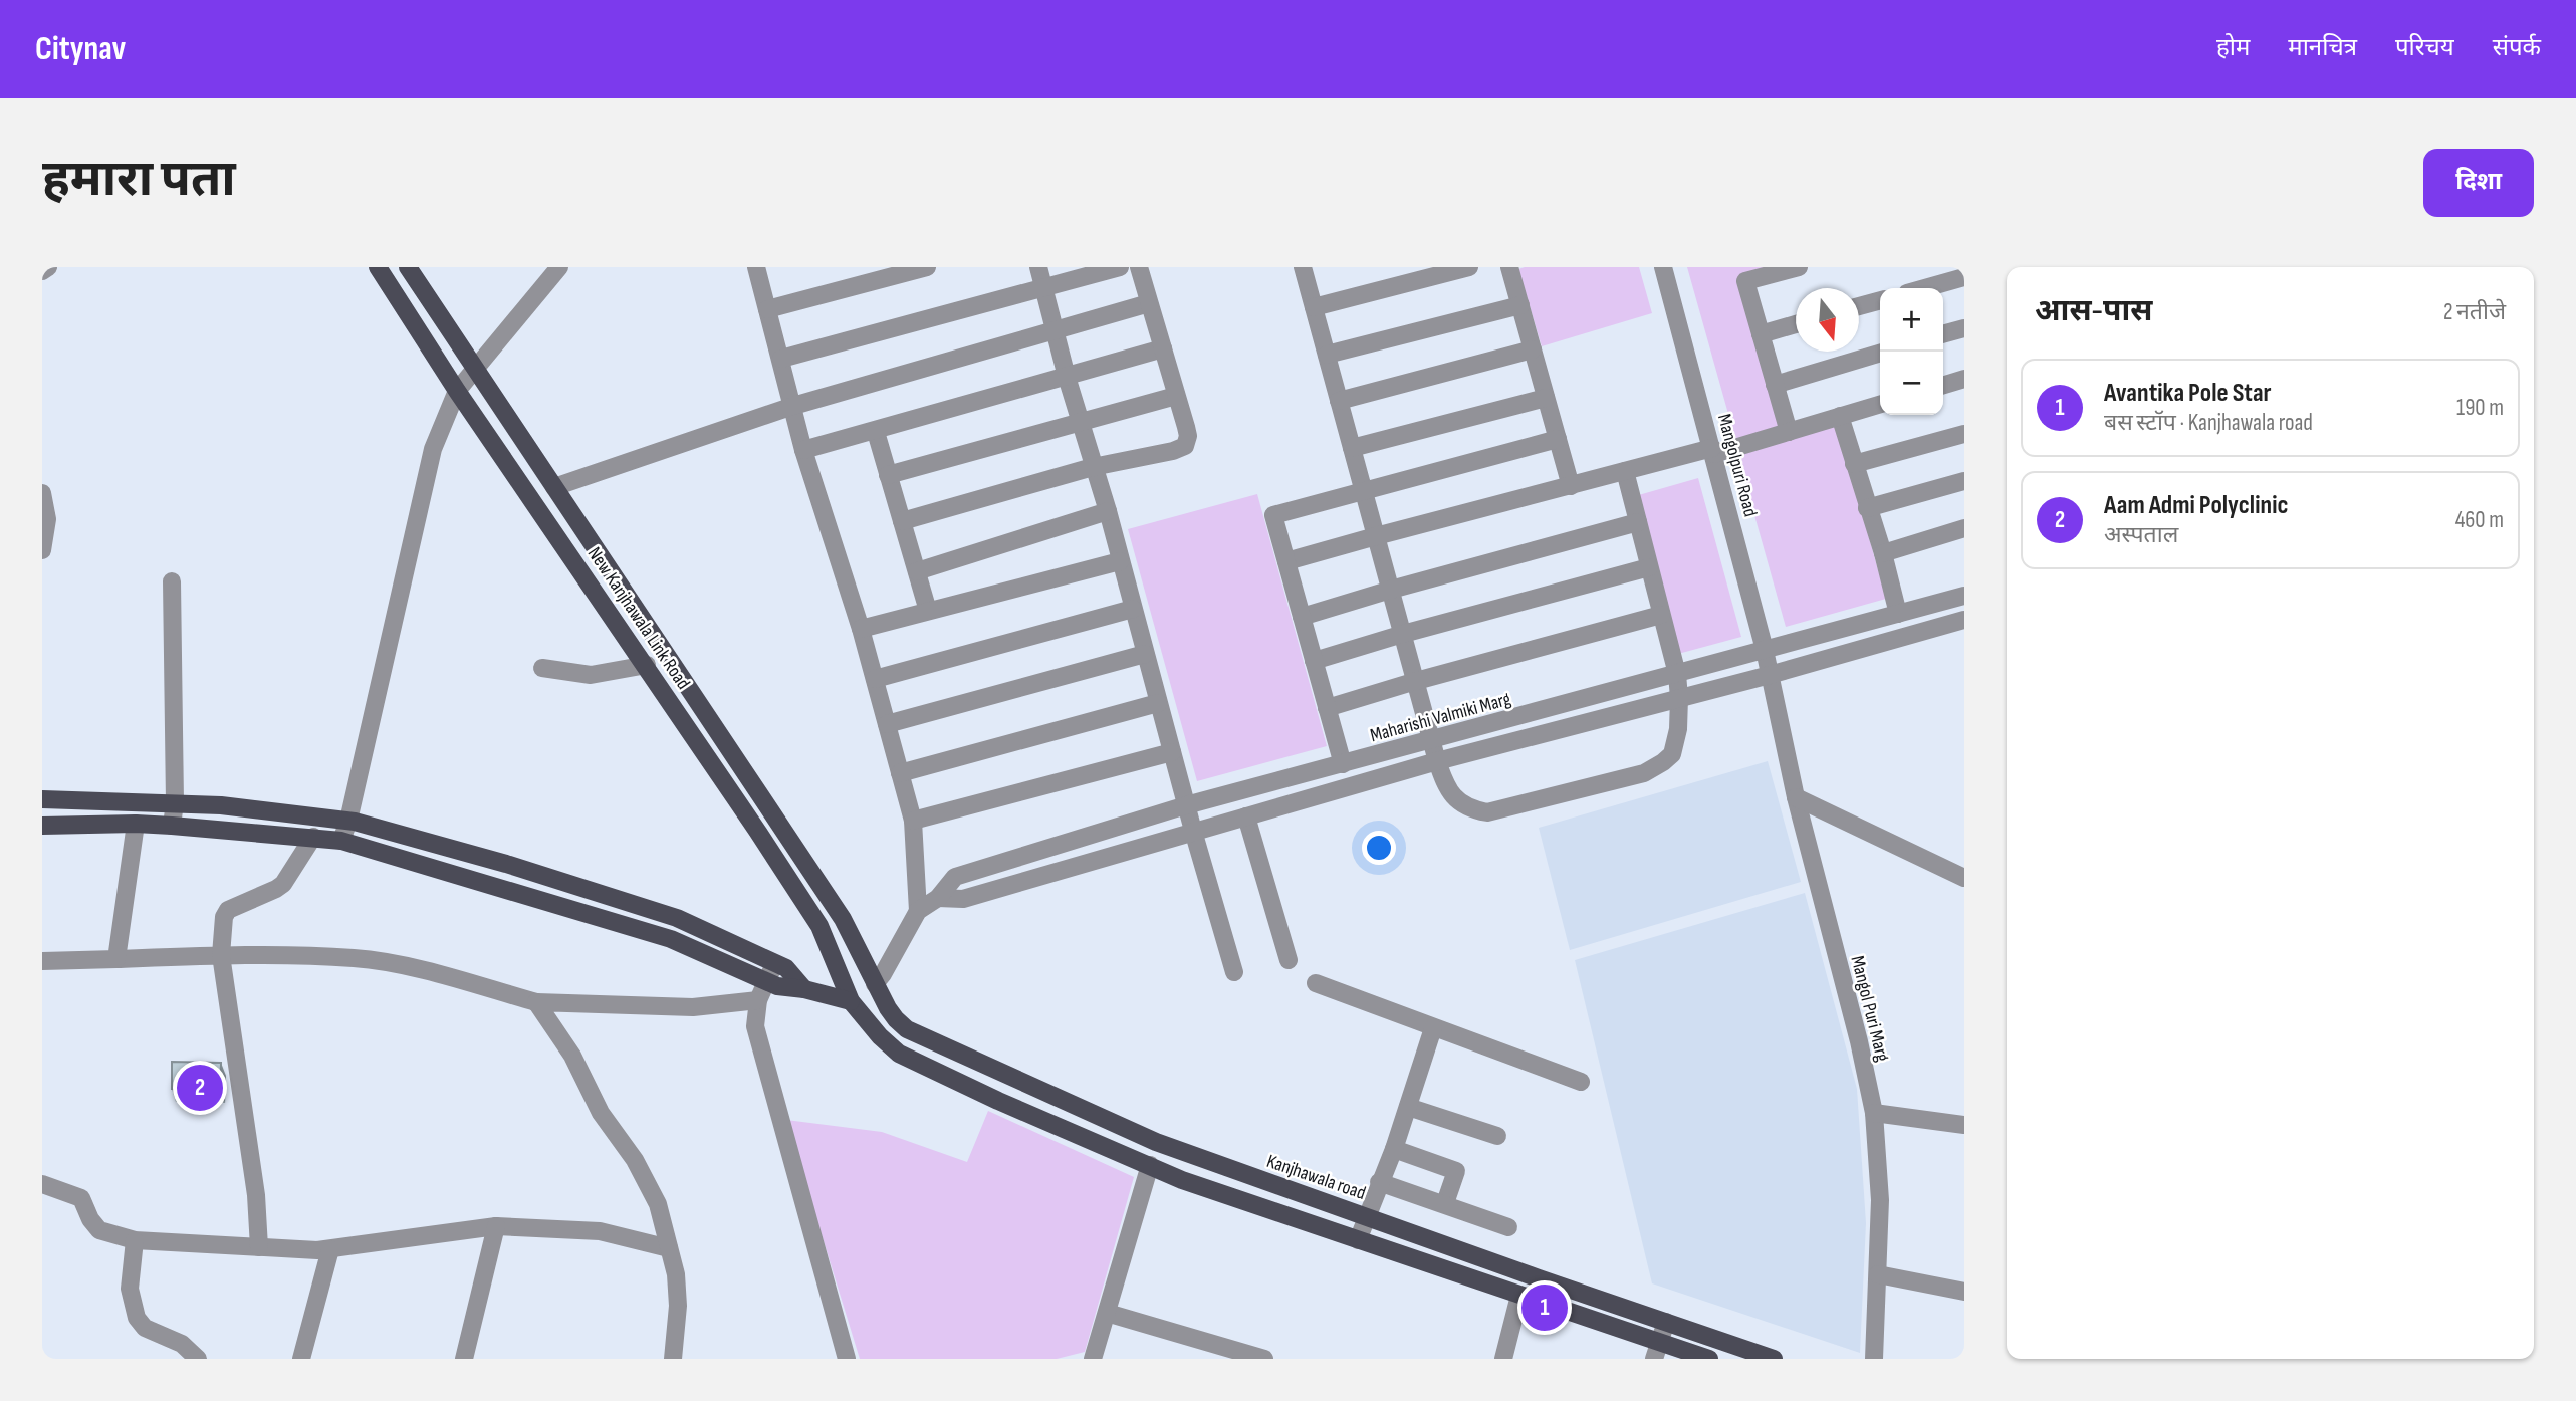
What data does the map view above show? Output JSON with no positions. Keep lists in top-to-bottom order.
{
  "streets": {
    "main road": ["New Kanjhawala Link Road", "Kanjhawala road"],
    "street": ["Mangolpuri Road", "Maharishi Valmiki Marg", "Mangol Puri Marg"]
  },
  "crossings": [
    ["Mangolpuri Road", "Maharishi Valmiki Marg"],
    ["Mangolpuri Road", "Mangol Puri Marg"],
    ["New Kanjhawala Link Road", "Maharishi Valmiki Marg"],
    ["New Kanjhawala Link Road", "Kanjhawala road"],
    ["Maharishi Valmiki Marg", "Mangol Puri Marg"],
    ["Maharishi Valmiki Marg", "Kanjhawala road"]
  ],
  "north": "bottom",
  "page": {
    "header": "Citynav",
    "nav": [
      "होम",
      "मानचित्र",
      "परिचय",
      "संपर्क"
    ],
    "buttons": "दिशा",
    "title": "हमारा पता",
    "heading": ["आस-पास", "2 नतीजे"],
    "map_buttons": ["+", "−"],
    "list": [
      {
        "mark": "1",
        "name": "Avantika Pole Star",
        "note": "बस स्टॉप · Kanjhawala road",
        "value": "190 m"
      },
      {
        "mark": "2",
        "name": "Aam Admi Polyclinic",
        "note": "अस्पताल",
        "value": "460 m"
      }
    ],
    "pins": ["2", "1"]
  }
}
